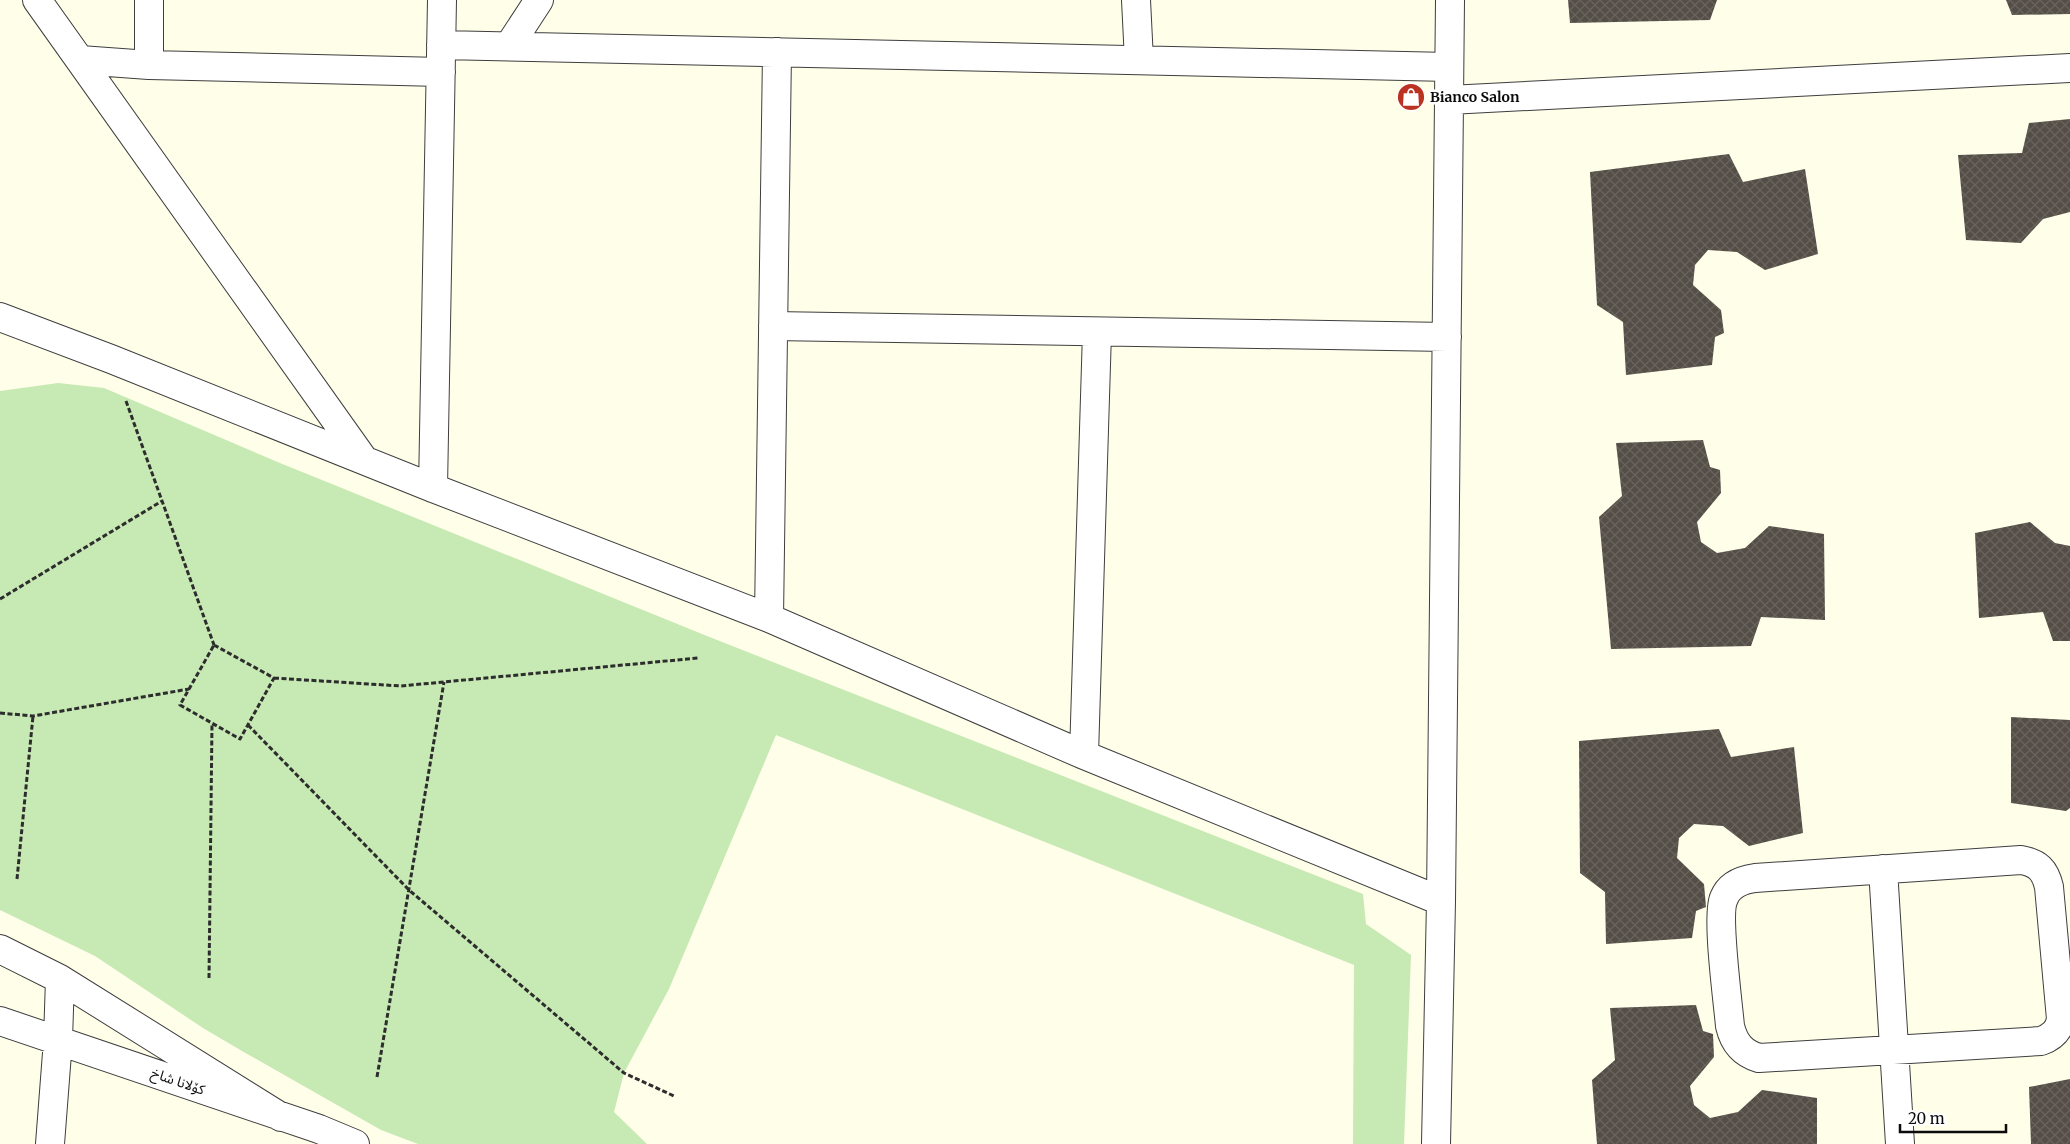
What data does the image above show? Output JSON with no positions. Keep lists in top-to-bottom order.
{
  "streets": {
    "street": ["کۆلانا شاخ"]
  },
  "places": {
    "shop": ["Bianco Salon"]
  },
  "scale_bar": "20 m"
}
